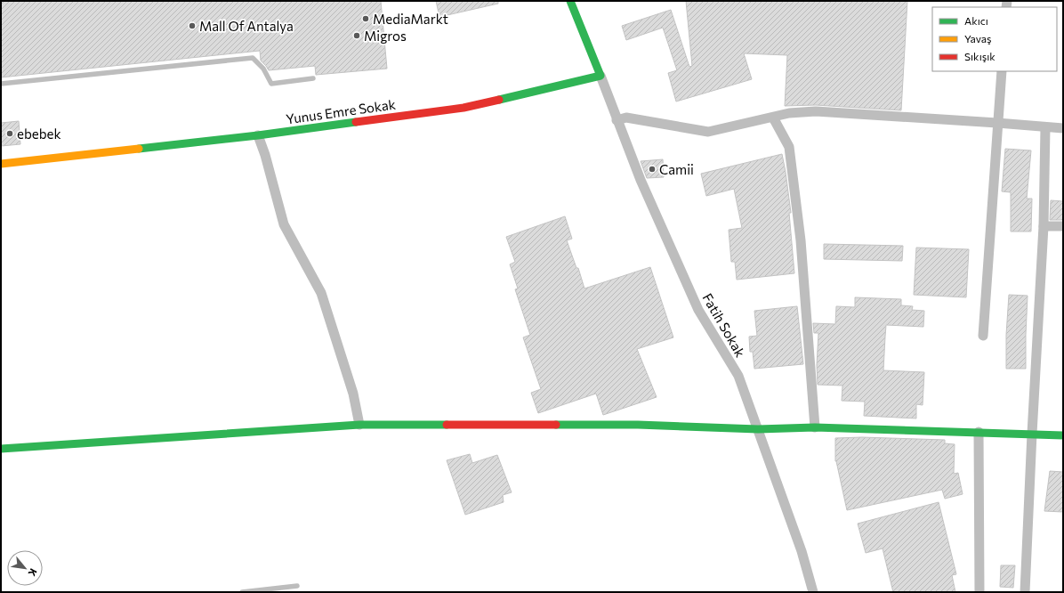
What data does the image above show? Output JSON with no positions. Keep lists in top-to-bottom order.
{
  "streets": {
    "street": ["Yunus Emre Sokak", "Fatih Sokak"]
  },
  "crossings": [
    ["Yunus Emre Sokak", "Fatih Sokak"]
  ],
  "places": [
    "MediaMarkt",
    "Mall Of Antalya",
    "Migros",
    "ebebek",
    "Camii"
  ],
  "legend": ["Akıcı", "Yavaş", "Sıkışık"],
  "north": "bottom right"
}
